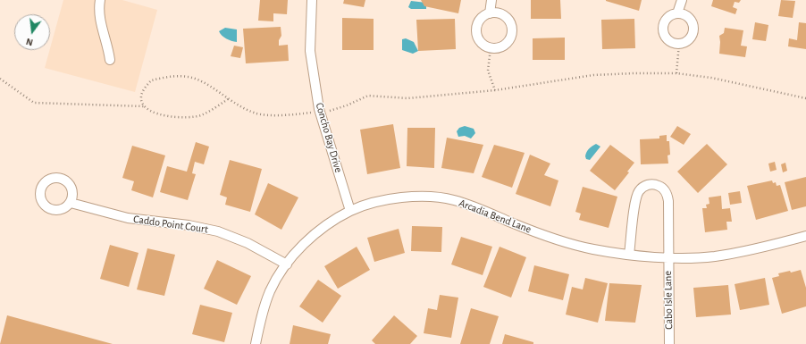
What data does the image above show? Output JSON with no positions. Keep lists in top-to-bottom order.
{
  "streets": {
    "street": [
      "Concho Bay Drive",
      "Arcadia Bend Lane",
      "Caddo Point Court",
      "Cabo Isle Lane"
    ]
  },
  "crossings": [
    ["Concho Bay Drive", "Arcadia Bend Lane"],
    ["Arcadia Bend Lane", "Caddo Point Court"],
    ["Arcadia Bend Lane", "Cabo Isle Lane"]
  ],
  "north": "bottom"
}
